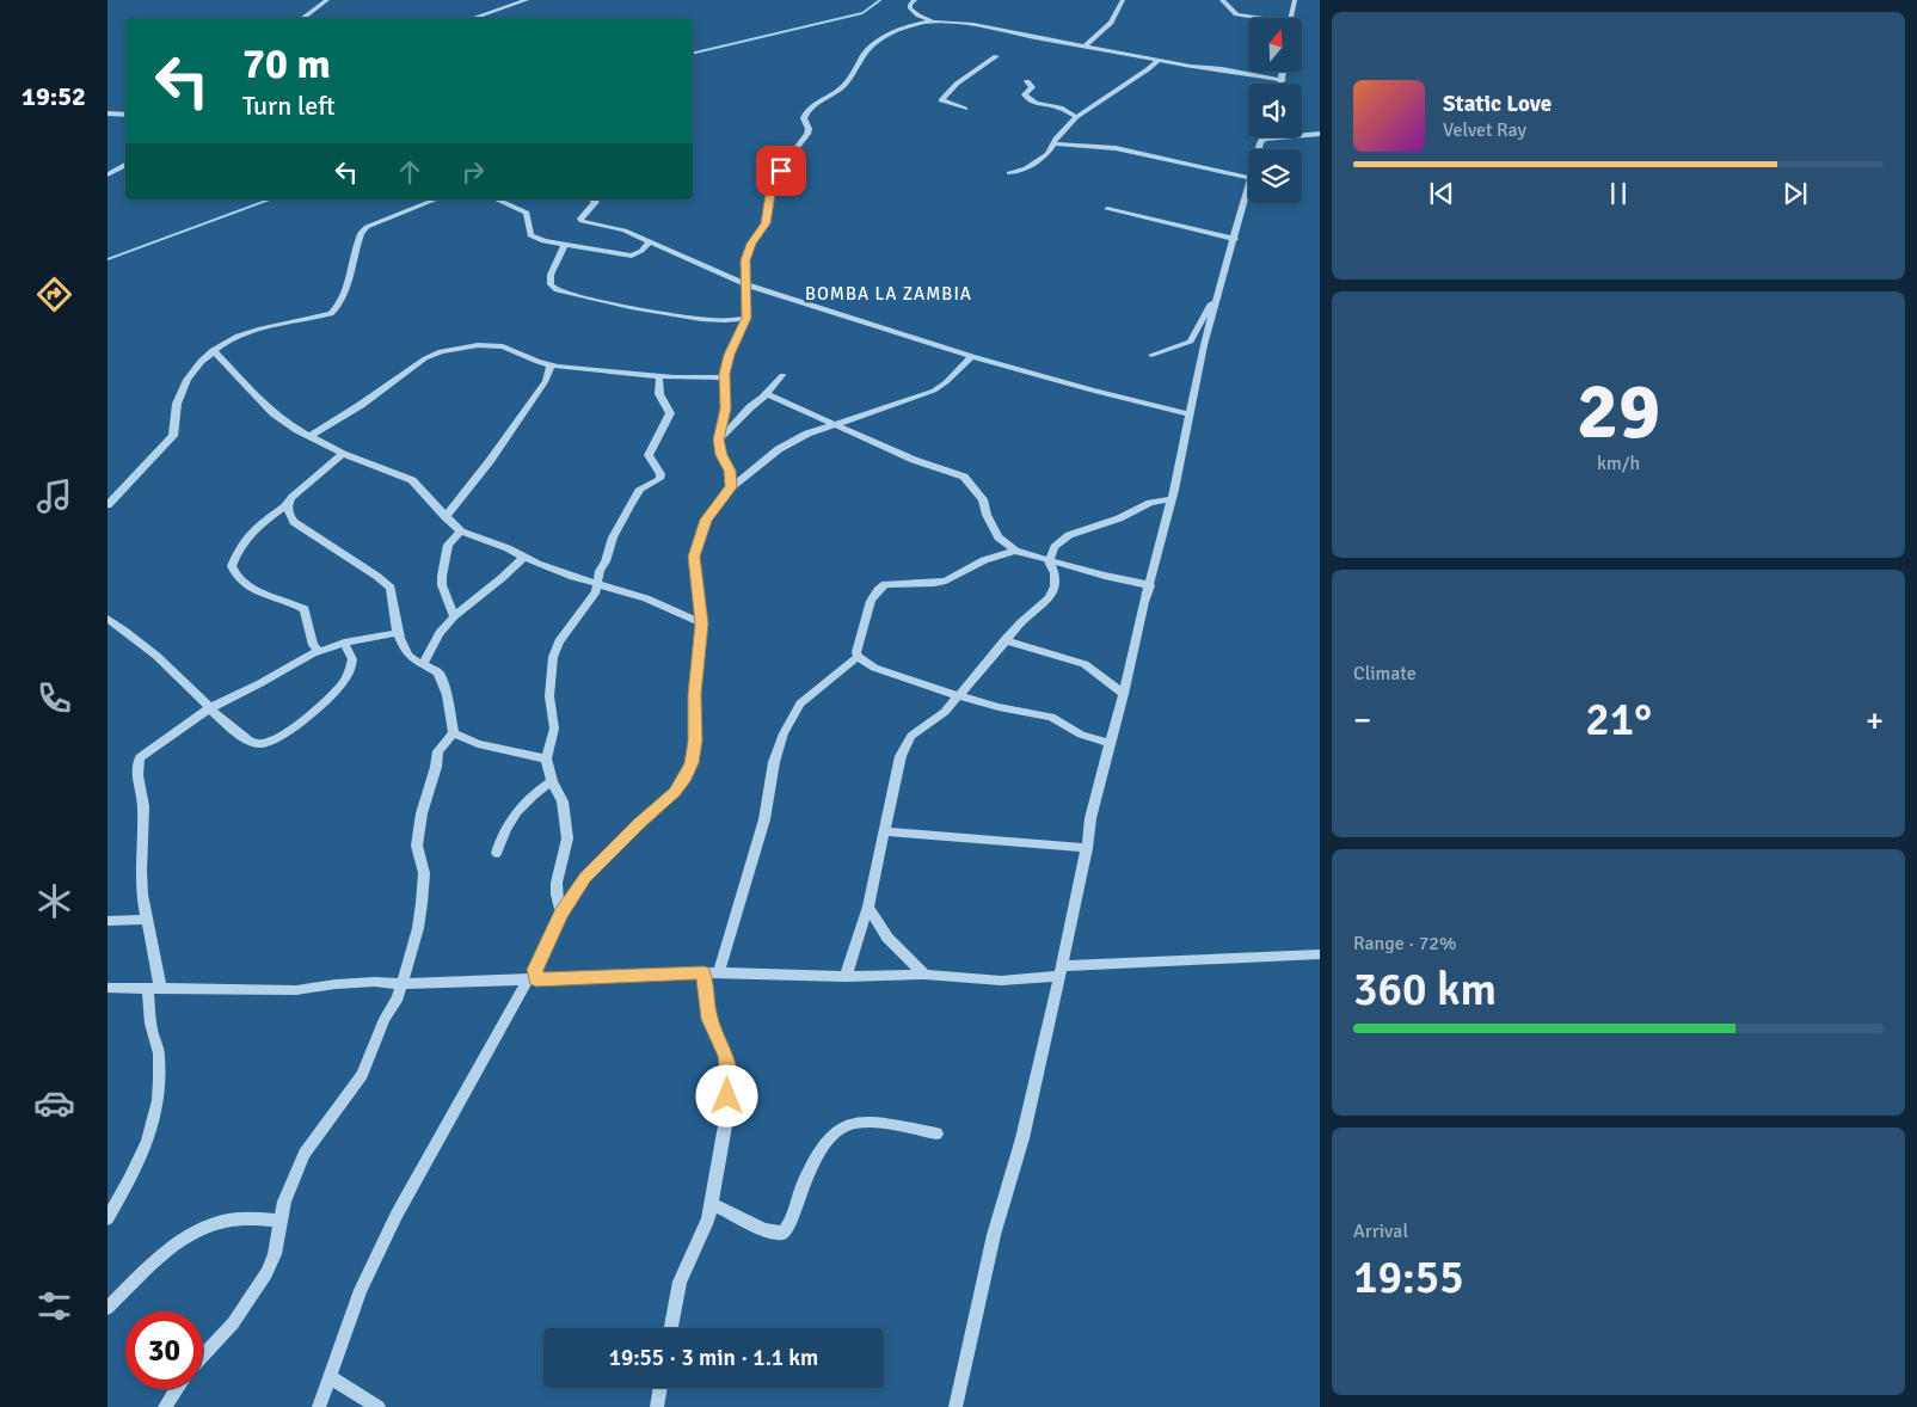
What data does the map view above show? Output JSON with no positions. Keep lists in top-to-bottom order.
{
  "districts": ["BOMBA LA ZAMBIA"],
  "north": "top",
  "page": {
    "tabs": "19:52",
    "turn": ["70 m", "Turn left"],
    "song": ["Static Love", "Velvet Ray"],
    "tile": [
      ["29", "km/h"],
      "Climate",
      ["Range · 72%", "360 km"],
      ["Arrival", "19:55"]
    ],
    "heat": ["−", "21°", "+"],
    "limit": "30",
    "trip": "19:55 · 3 min · 1.1 km"
  }
}
